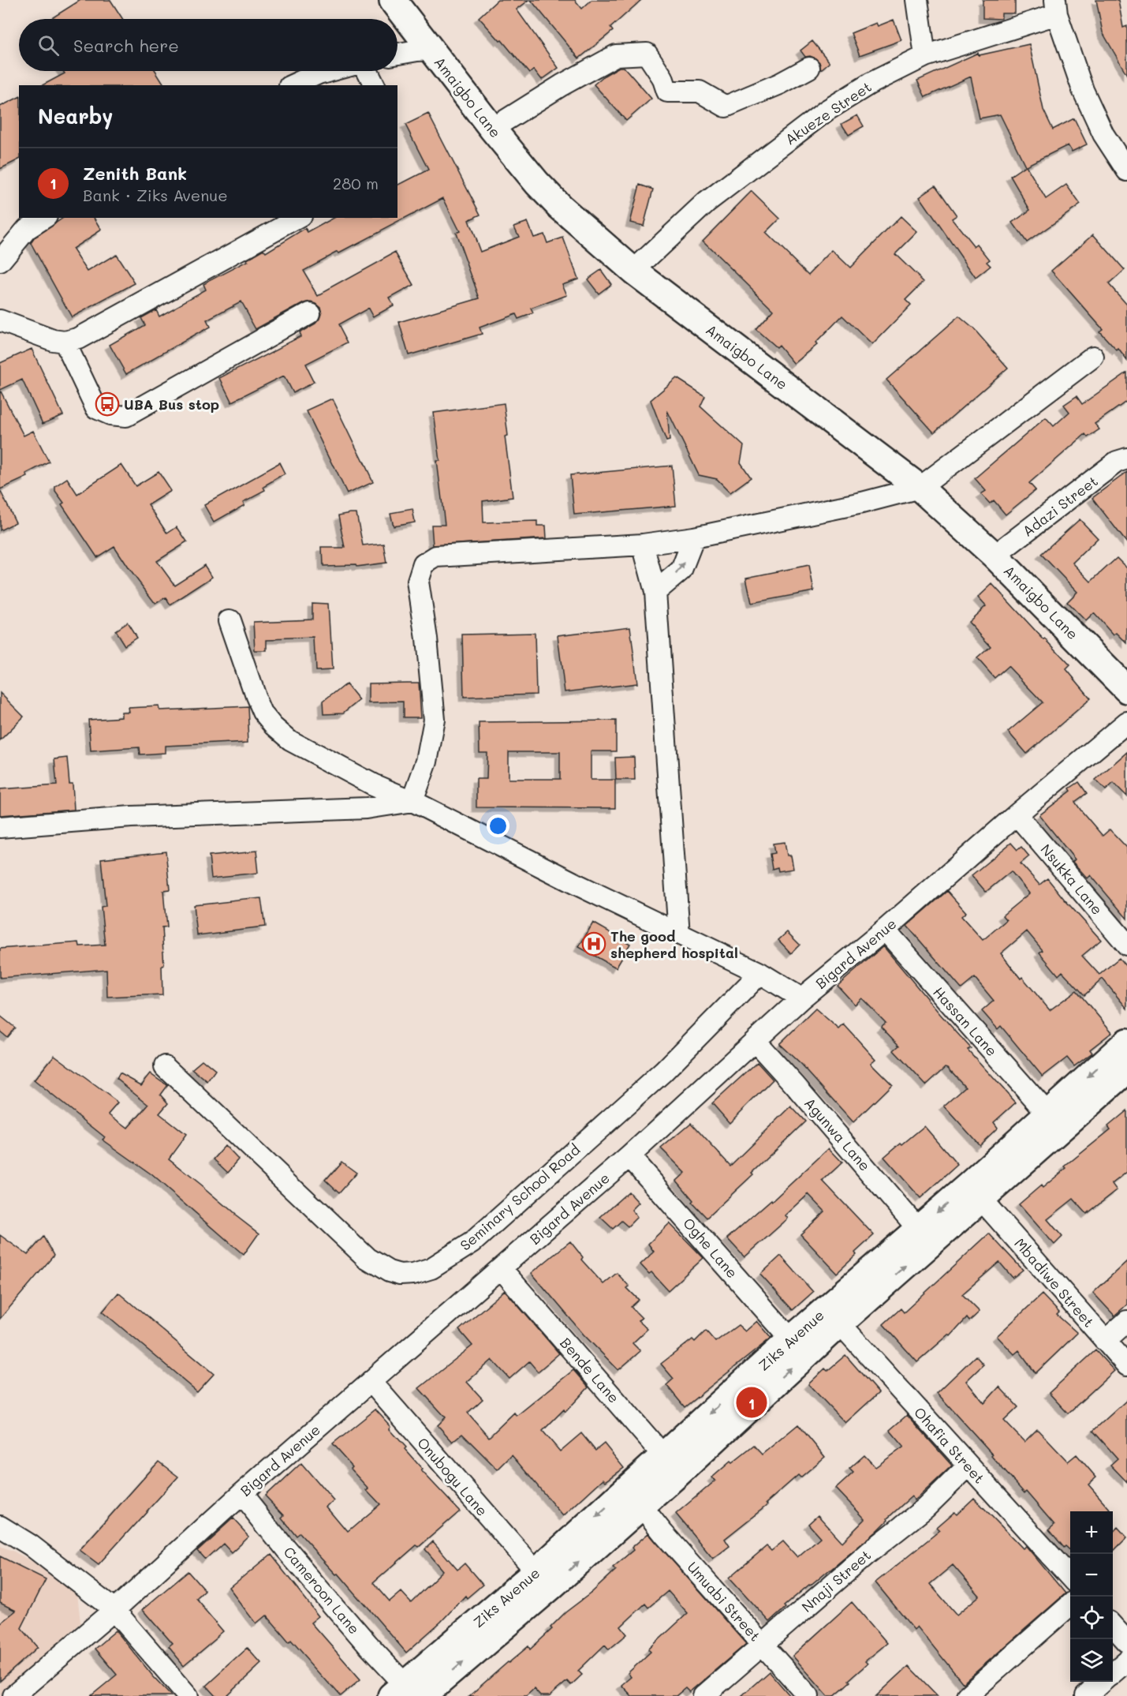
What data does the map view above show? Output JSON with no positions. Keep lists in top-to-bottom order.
{
  "streets": {
    "main road": ["Amaigbo Lane", "Ziks Avenue"],
    "street": [
      "Akueze Street",
      "Adazi Street",
      "Nsukka Lane",
      "Bigard Avenue",
      "Hassan Lane",
      "Agunwa Lane",
      "Seminary School Road",
      "Oghe Lane",
      "Mbadiwe Street",
      "Bende Lane",
      "Ohafia Street",
      "Onubogu Lane",
      "Nnaji Street",
      "Cameroon Lane",
      "Umuabi Street"
    ]
  },
  "crossings": [
    ["Amaigbo Lane", "Akueze Street"],
    ["Amaigbo Lane", "Adazi Street"],
    ["Nsukka Lane", "Bigard Avenue"],
    ["Bigard Avenue", "Hassan Lane"],
    ["Bigard Avenue", "Agunwa Lane"],
    ["Bigard Avenue", "Oghe Lane"],
    ["Bigard Avenue", "Bende Lane"],
    ["Bigard Avenue", "Onubogu Lane"],
    ["Bigard Avenue", "Cameroon Lane"],
    ["Hassan Lane", "Ziks Avenue"],
    ["Agunwa Lane", "Ziks Avenue"],
    ["Oghe Lane", "Ziks Avenue"],
    ["Mbadiwe Street", "Ziks Avenue"],
    ["Ziks Avenue", "Bende Lane"],
    ["Ziks Avenue", "Ohafia Street"],
    ["Ziks Avenue", "Onubogu Lane"],
    ["Ziks Avenue", "Cameroon Lane"],
    ["Ziks Avenue", "Umuabi Street"],
    ["Ohafia Street", "Nnaji Street"],
    ["Nnaji Street", "Umuabi Street"]
  ],
  "places": {
    "bus stop": ["UBA Bus stop"],
    "hospital": ["The good shepherd hospital"]
  },
  "page": {
    "search": "Search here",
    "heading": "Nearby",
    "list": [
      {
        "mark": "1",
        "name": "Zenith Bank",
        "note": "Bank · Ziks Avenue",
        "value": "280 m"
      }
    ],
    "pins": "1",
    "map_buttons": ["+", "−"]
  }
}
